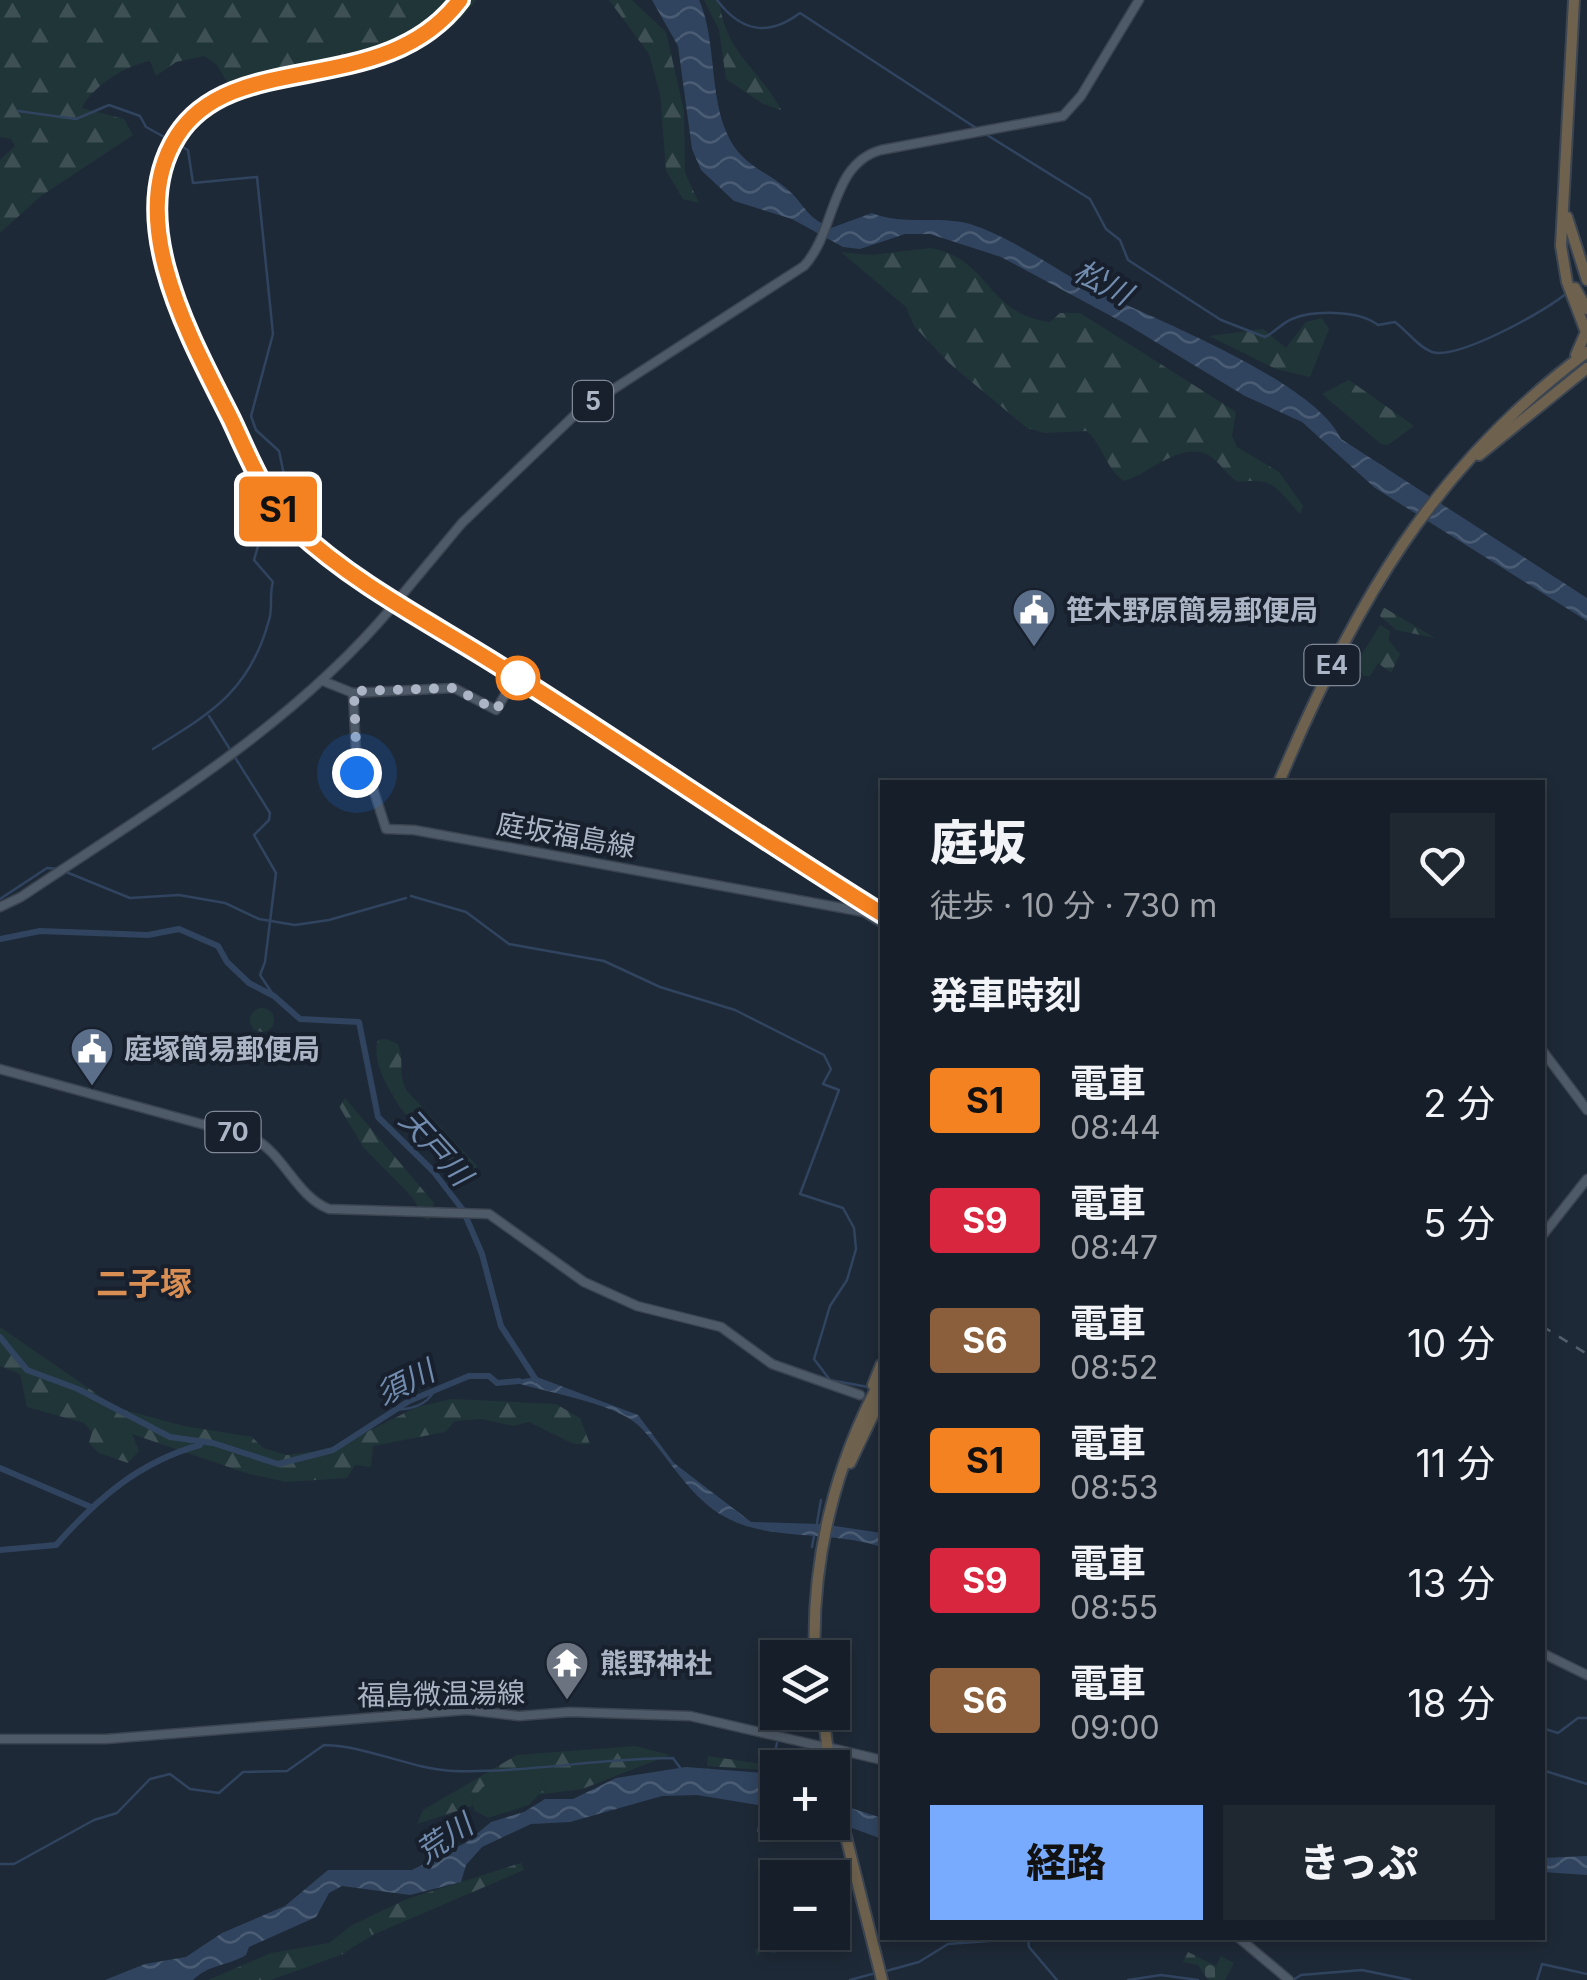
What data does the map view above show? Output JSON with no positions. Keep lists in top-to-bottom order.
{
  "streets": {
    "highway": ["E4"],
    "main road": [
      "5",
      "庭坂福島線",
      "70",
      "福島微温湯線"
    ]
  },
  "districts": ["二子塚"],
  "water": [
    "松川",
    "天戸川",
    "須川",
    "荒川"
  ],
  "places": {
    "public building": ["笹木野原簡易郵便局", "庭塚簡易郵便局"],
    "temple": ["熊野神社"]
  },
  "page": {
    "on_map": "S1",
    "heading": [
      ["庭坂", "徒歩 · 10 分 · 730 m"],
      "発車時刻"
    ],
    "list": [
      {
        "mark": "S1",
        "name": "電車",
        "note": "08:44",
        "value": "2 分"
      },
      {
        "mark": "S9",
        "name": "電車",
        "note": "08:47",
        "value": "5 分"
      },
      {
        "mark": "S6",
        "name": "電車",
        "note": "08:52",
        "value": "10 分"
      },
      {
        "mark": "S1",
        "name": "電車",
        "note": "08:53",
        "value": "11 分"
      },
      {
        "mark": "S9",
        "name": "電車",
        "note": "08:55",
        "value": "13 分"
      },
      {
        "mark": "S6",
        "name": "電車",
        "note": "09:00",
        "value": "18 分"
      }
    ],
    "map_buttons": ["+", "−"],
    "buttons": ["経路", "きっぷ"]
  }
}
